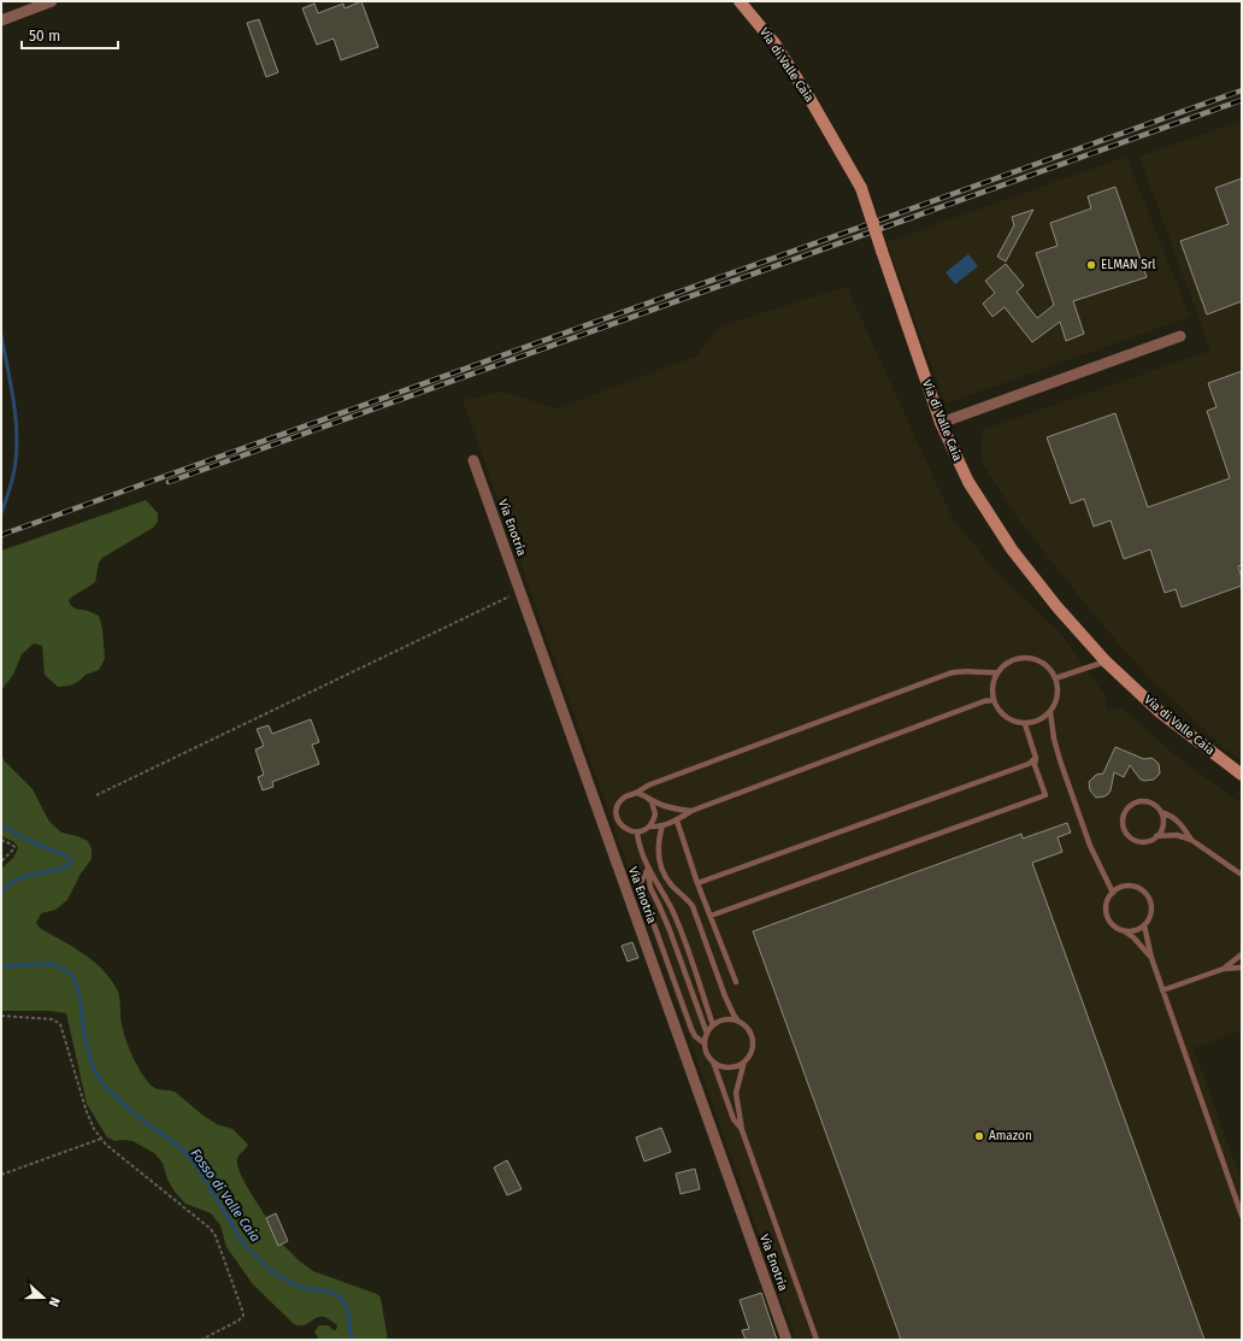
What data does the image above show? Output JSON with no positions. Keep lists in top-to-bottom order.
{
  "streets": {
    "street": ["Via di Valle Caia", "Via Enotria"]
  },
  "water": ["Fosso di Valle Caia"],
  "places": ["ELMAN Srl", "Amazon"],
  "scale_bar": "50 m",
  "north": "right"
}
